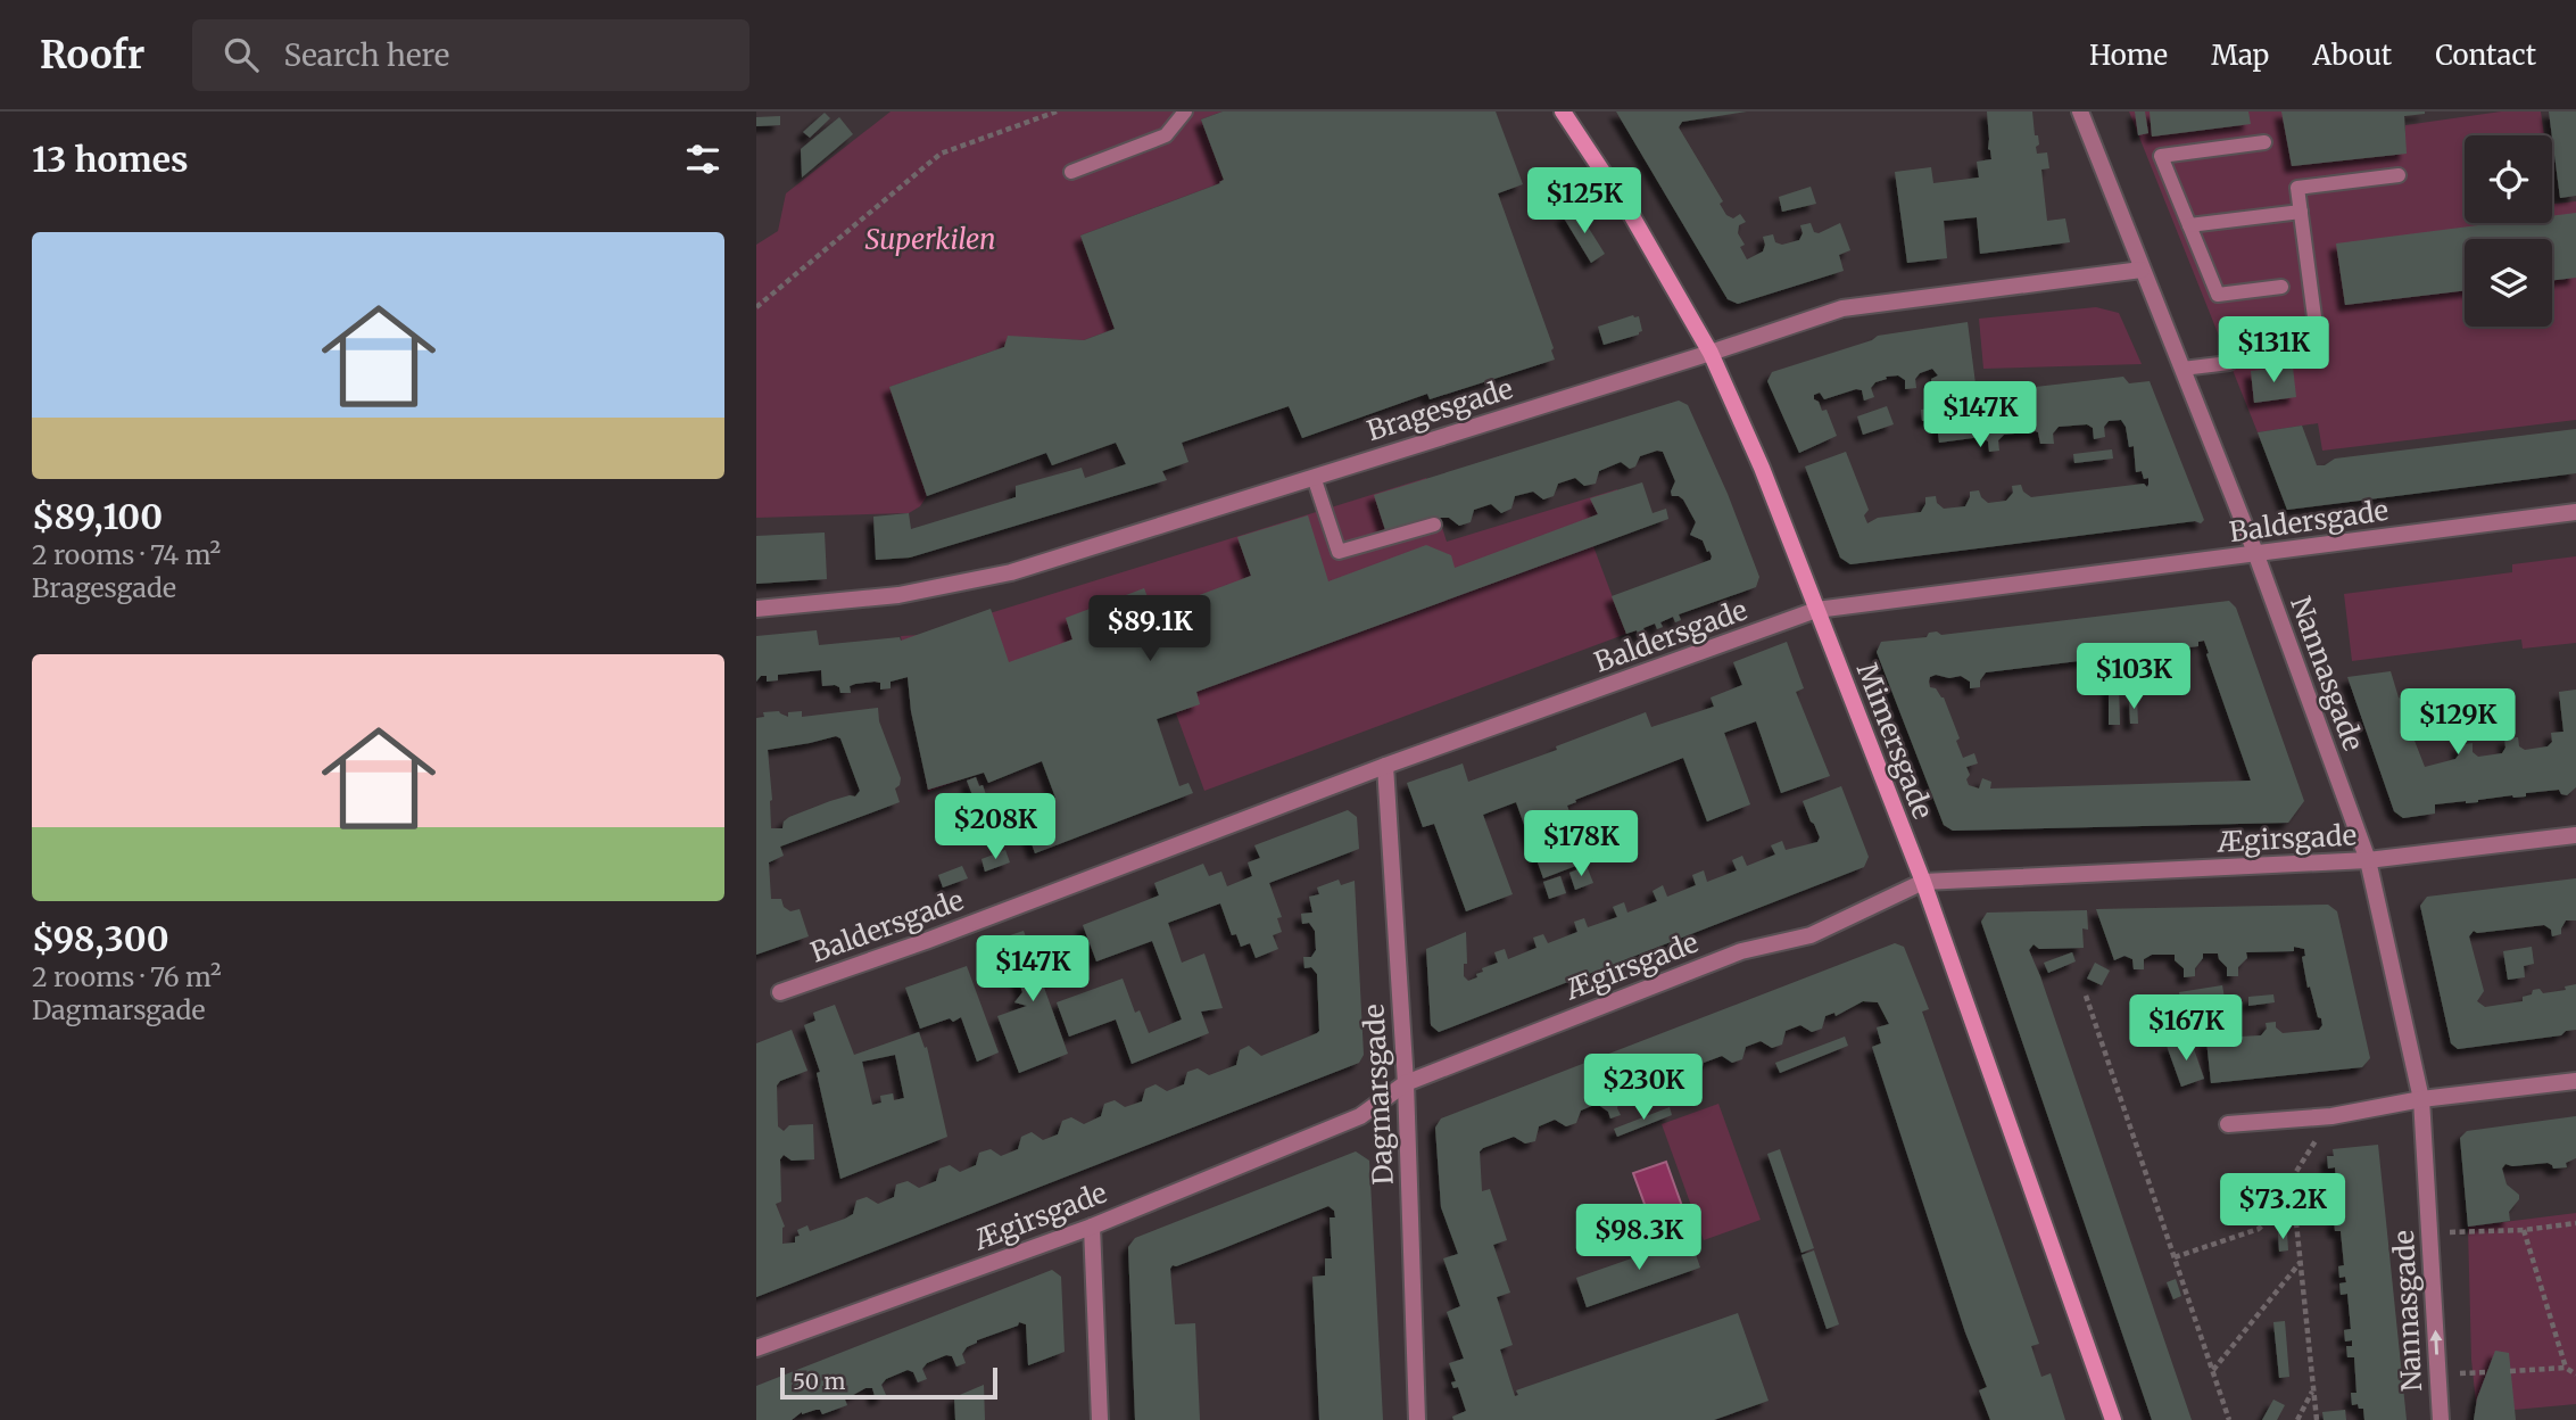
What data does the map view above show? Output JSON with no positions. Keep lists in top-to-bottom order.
{
  "streets": {
    "street": [
      "Bragesgade",
      "Baldersgade",
      "Nannasgade",
      "Mimersgade",
      "Ægirsgade",
      "Dagmarsgade"
    ]
  },
  "crossings": [
    ["Bragesgade", "Nannasgade"],
    ["Bragesgade", "Mimersgade"],
    ["Baldersgade", "Nannasgade"],
    ["Baldersgade", "Mimersgade"],
    ["Baldersgade", "Dagmarsgade"],
    ["Nannasgade", "Ægirsgade"],
    ["Mimersgade", "Ægirsgade"],
    ["Ægirsgade", "Dagmarsgade"]
  ],
  "parks": ["Superkilen"],
  "scale_bar": "50 m",
  "page": {
    "header": "Roofr",
    "search": "Search here",
    "nav": [
      "Home",
      "Map",
      "About",
      "Contact"
    ],
    "heading": "13 homes",
    "price": [
      "$125K",
      "$131K",
      "$147K",
      "$89.1K",
      "$103K",
      "$129K",
      "$208K",
      "$178K",
      "$147K",
      "$167K",
      "$230K",
      "$73.2K",
      "$98.3K"
    ],
    "list": [
      {
        "name": "$89,100",
        "note": "2 rooms · 74 m² · Bragesgade"
      },
      {
        "name": "$98,300",
        "note": "2 rooms · 76 m² · Dagmarsgade"
      }
    ],
    "scale": "50 m"
  }
}
